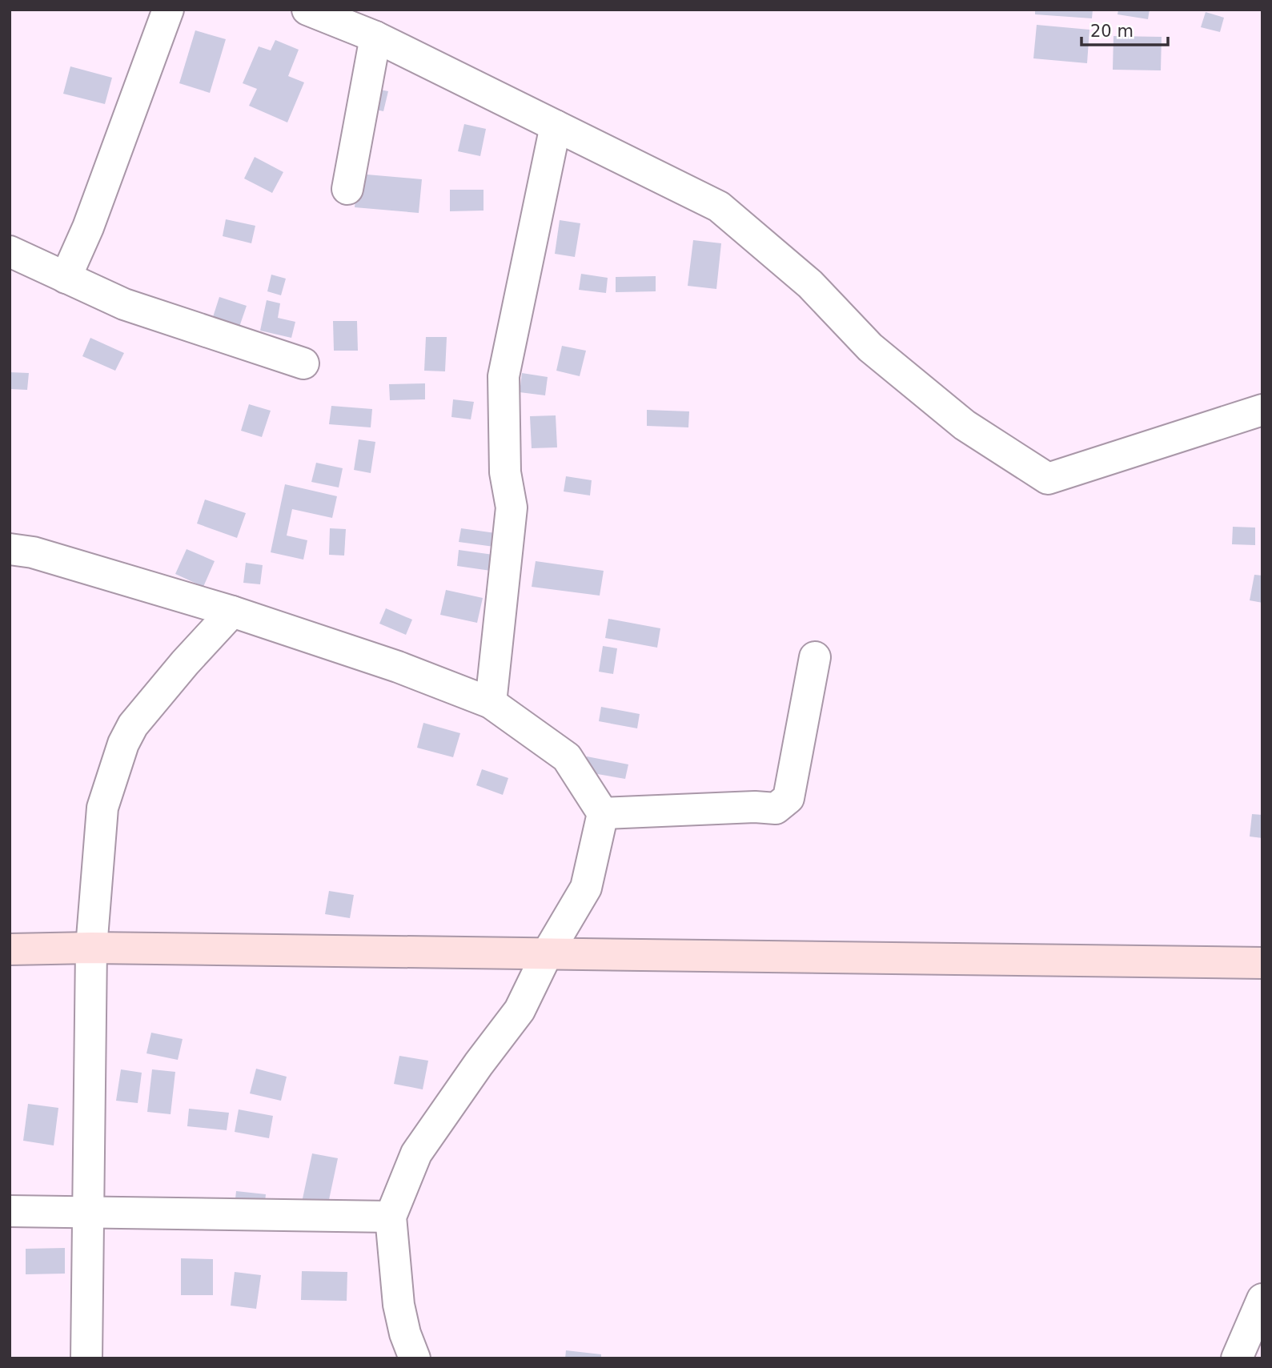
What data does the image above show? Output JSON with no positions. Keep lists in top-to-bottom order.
{
  "scale_bar": "20 m"
}
